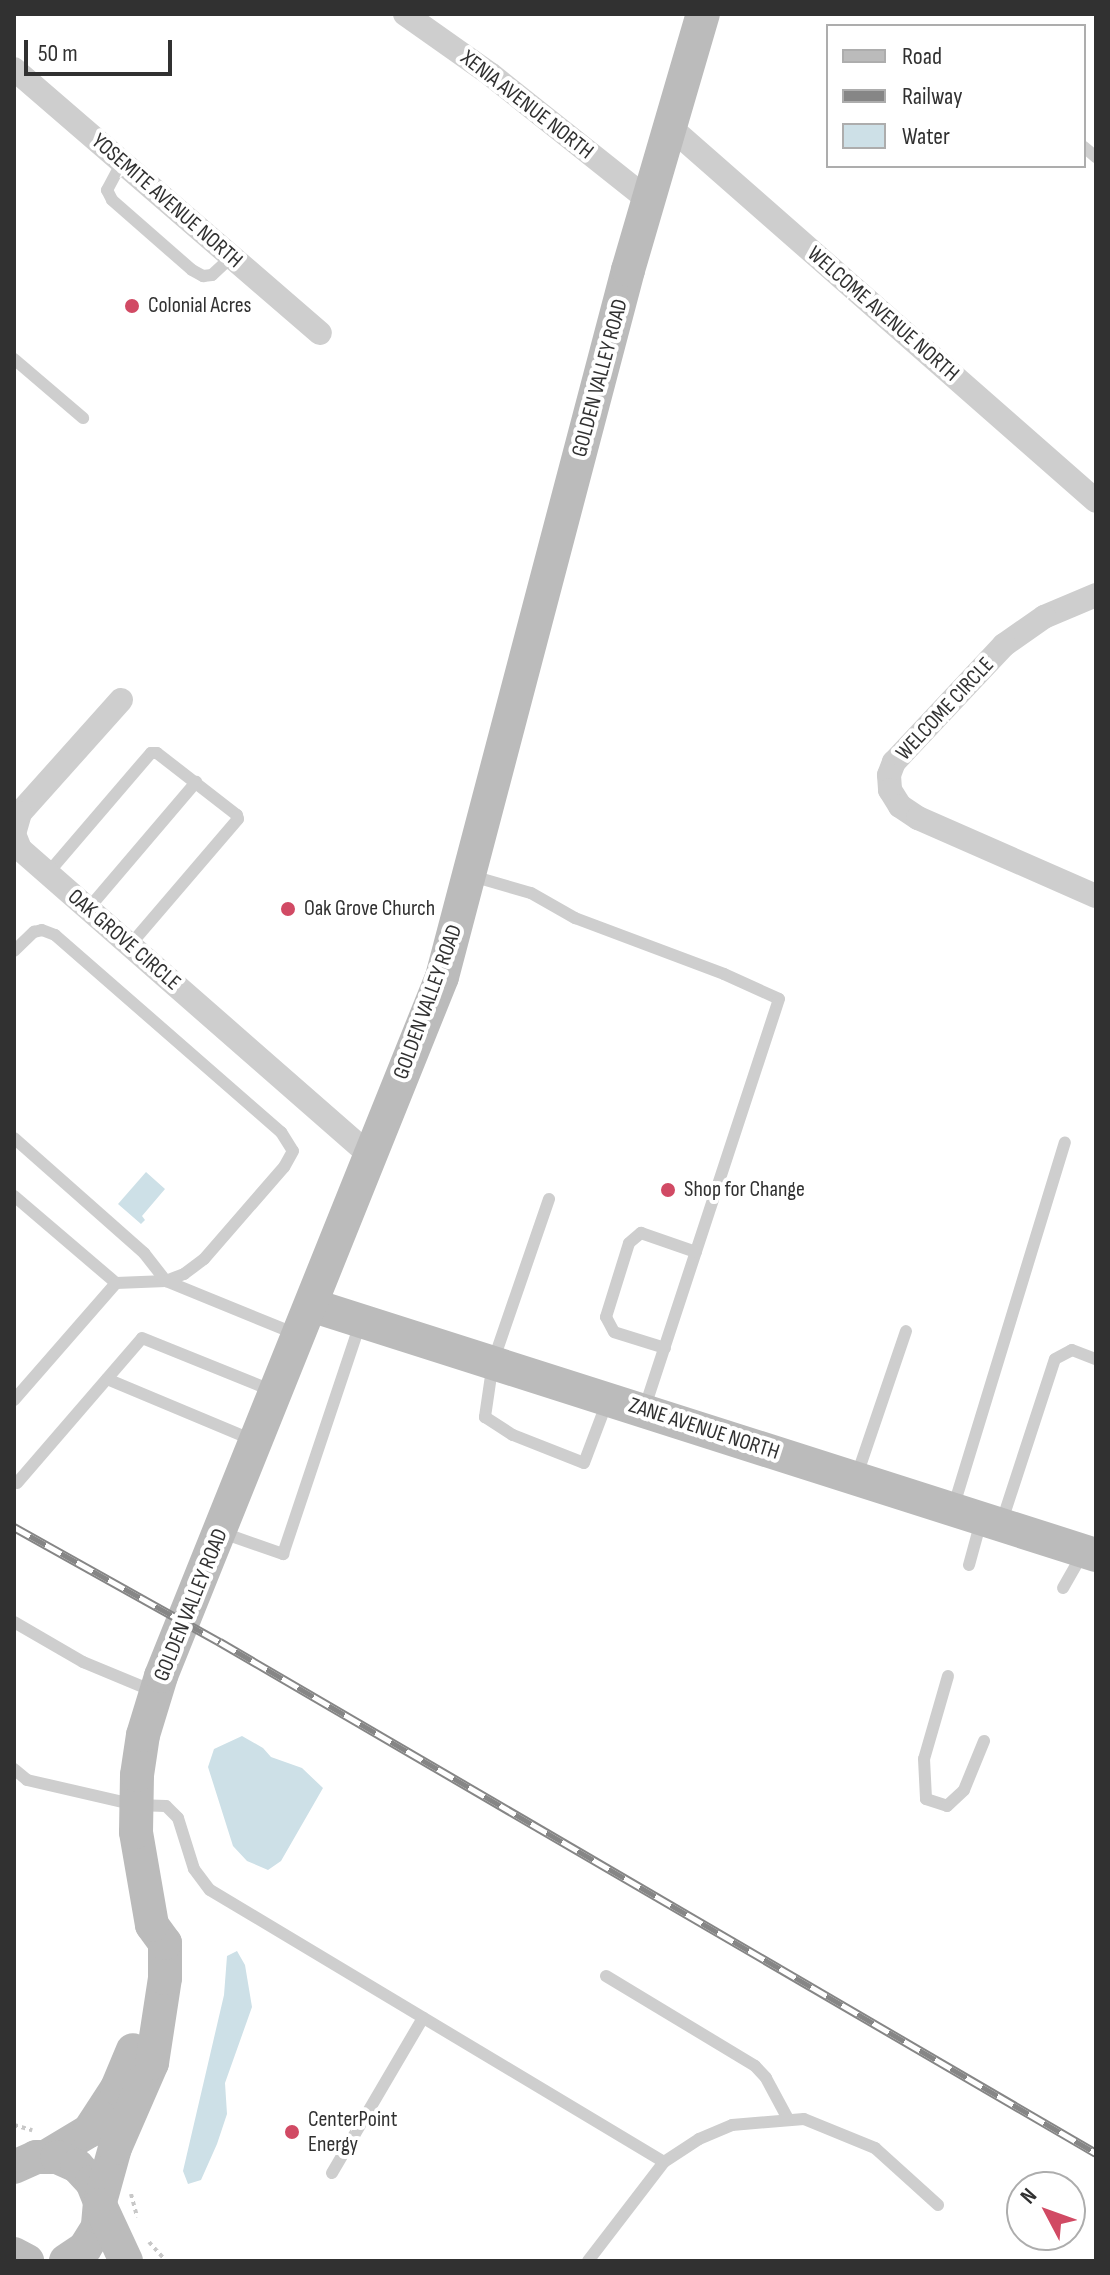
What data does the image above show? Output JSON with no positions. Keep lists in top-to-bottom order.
{
  "streets": {
    "street": [
      "XENIA AVENUE NORTH",
      "YOSEMITE AVENUE NORTH",
      "WELCOME AVENUE NORTH",
      "GOLDEN VALLEY ROAD",
      "WELCOME CIRCLE",
      "OAK GROVE CIRCLE",
      "ZANE AVENUE NORTH"
    ]
  },
  "crossings": [
    ["XENIA AVENUE NORTH", "GOLDEN VALLEY ROAD"],
    ["WELCOME AVENUE NORTH", "GOLDEN VALLEY ROAD"],
    ["GOLDEN VALLEY ROAD", "OAK GROVE CIRCLE"],
    ["GOLDEN VALLEY ROAD", "ZANE AVENUE NORTH"]
  ],
  "places": [
    "Colonial Acres",
    "Oak Grove Church",
    "Shop for Change",
    "CenterPoint Energy"
  ],
  "legend": ["Road", "Railway", "Water"],
  "scale_bar": "50 m",
  "north": "top left"
}
